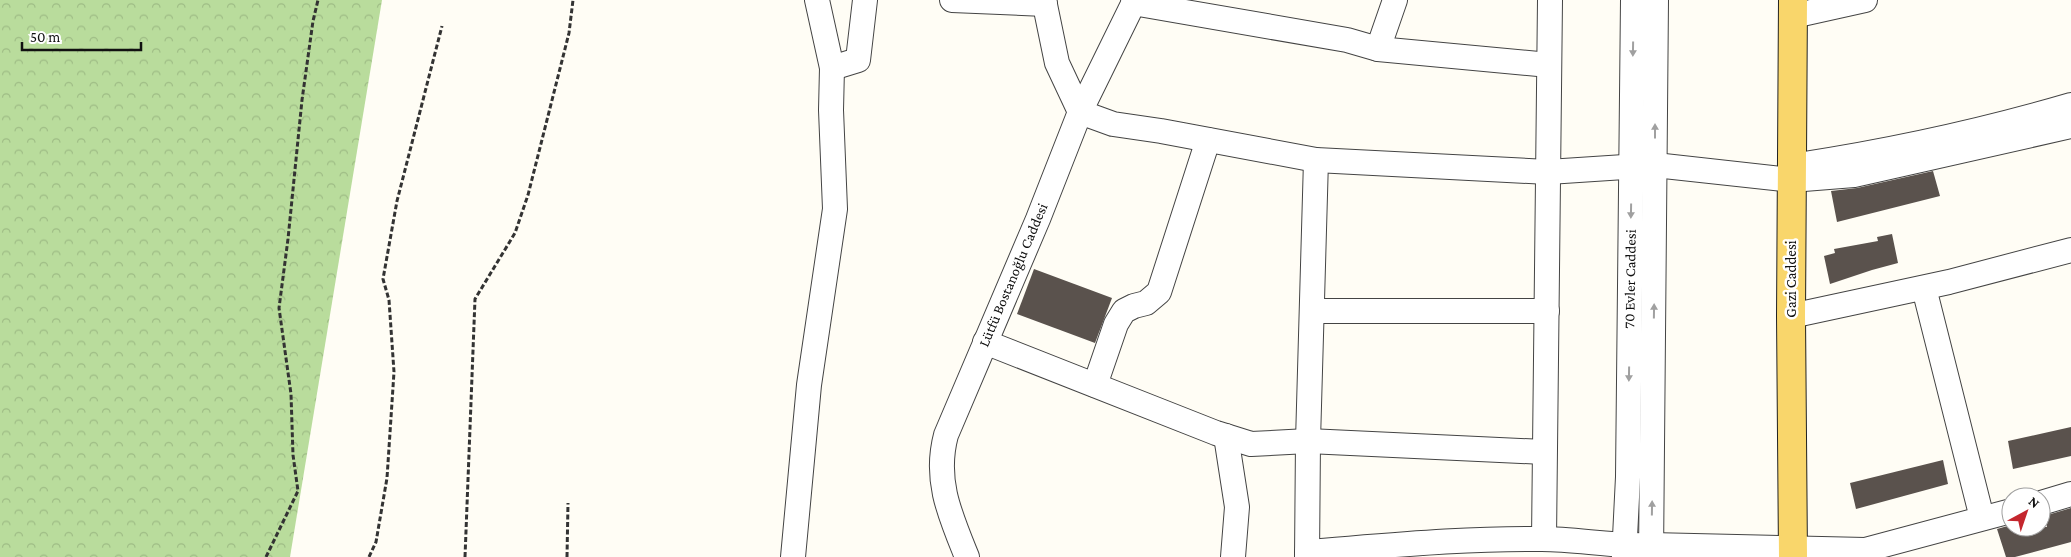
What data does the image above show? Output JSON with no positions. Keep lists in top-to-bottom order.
{
  "streets": {
    "main road": ["Gazi Caddesi"],
    "street": ["Lütfü Bostanoğlu Caddesi", "70 Evler Caddesi"]
  },
  "scale_bar": "50 m",
  "north": "top right"
}
